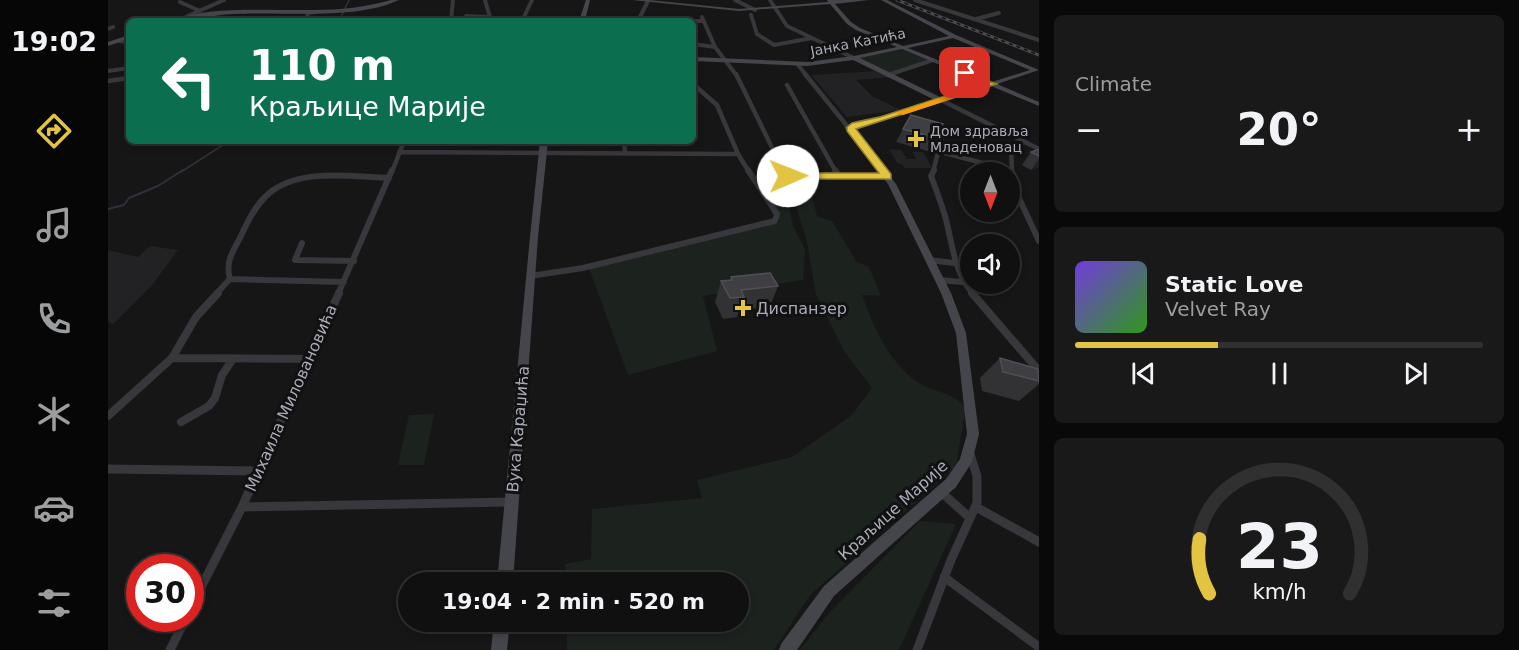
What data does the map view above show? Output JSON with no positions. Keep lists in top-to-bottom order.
{
  "streets": {
    "street": [
      "Јанка Катића",
      "Михаила Миловановића",
      "Вука Караџића",
      "Краљице Марије"
    ]
  },
  "crossings": [
    ["Михаила Миловановића", "Вука Караџића"]
  ],
  "places": {
    "health": ["Дом здравља Младеновац", "Диспанзер"]
  },
  "north": "bottom",
  "page": {
    "tabs": "19:02",
    "tile": "Climate",
    "turn": ["110 m", "Краљице Марије"],
    "heat": ["−", "20°", "+"],
    "song": ["Static Love", "Velvet Ray"],
    "limit": "30",
    "trip": "19:04 · 2 min · 520 m",
    "gauge": ["23", "km/h"]
  }
}
